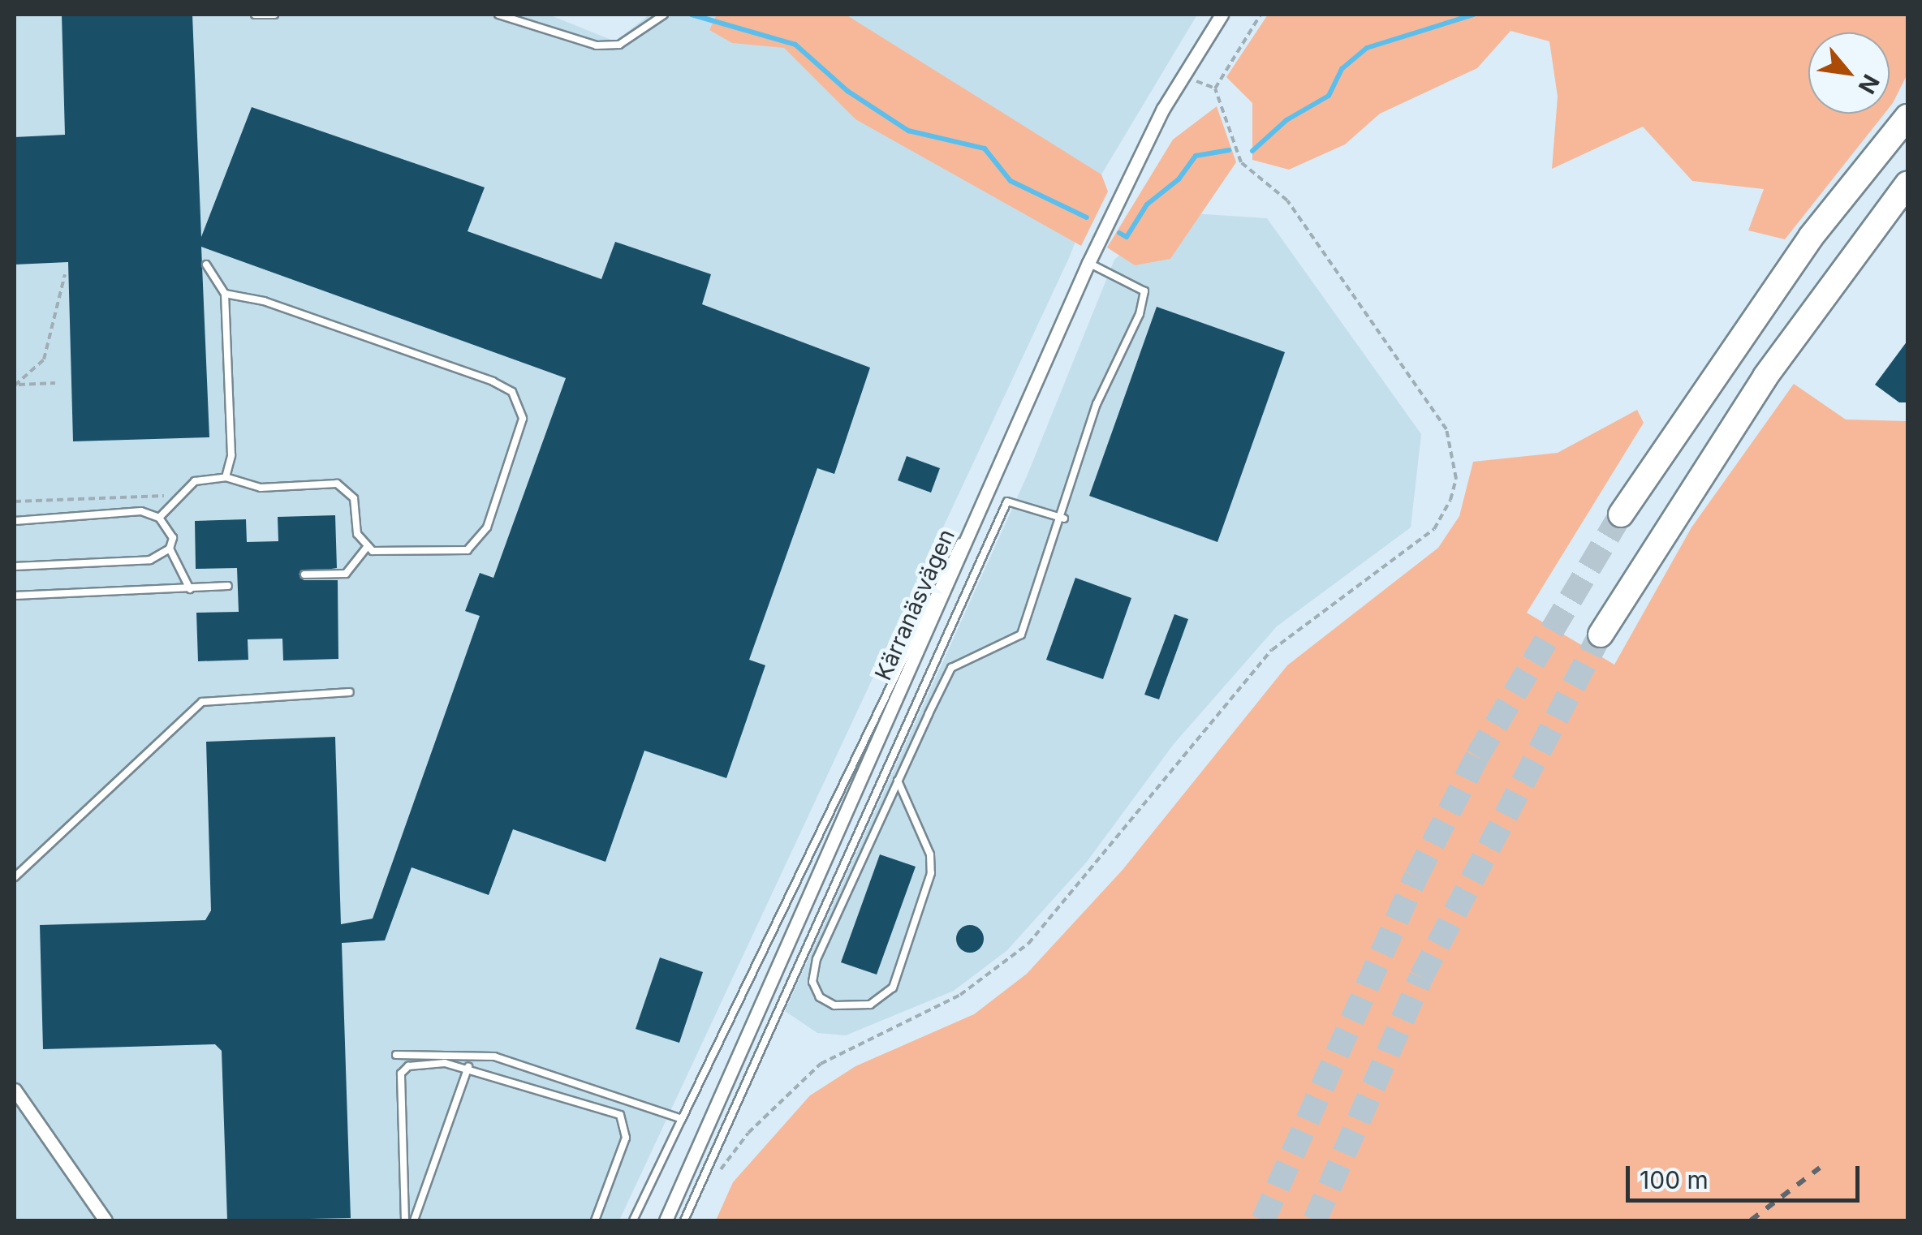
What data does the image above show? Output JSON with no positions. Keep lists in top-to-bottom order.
{
  "streets": {
    "street": ["Kärranäsvägen"]
  },
  "scale_bar": "100 m",
  "north": "bottom right"
}
